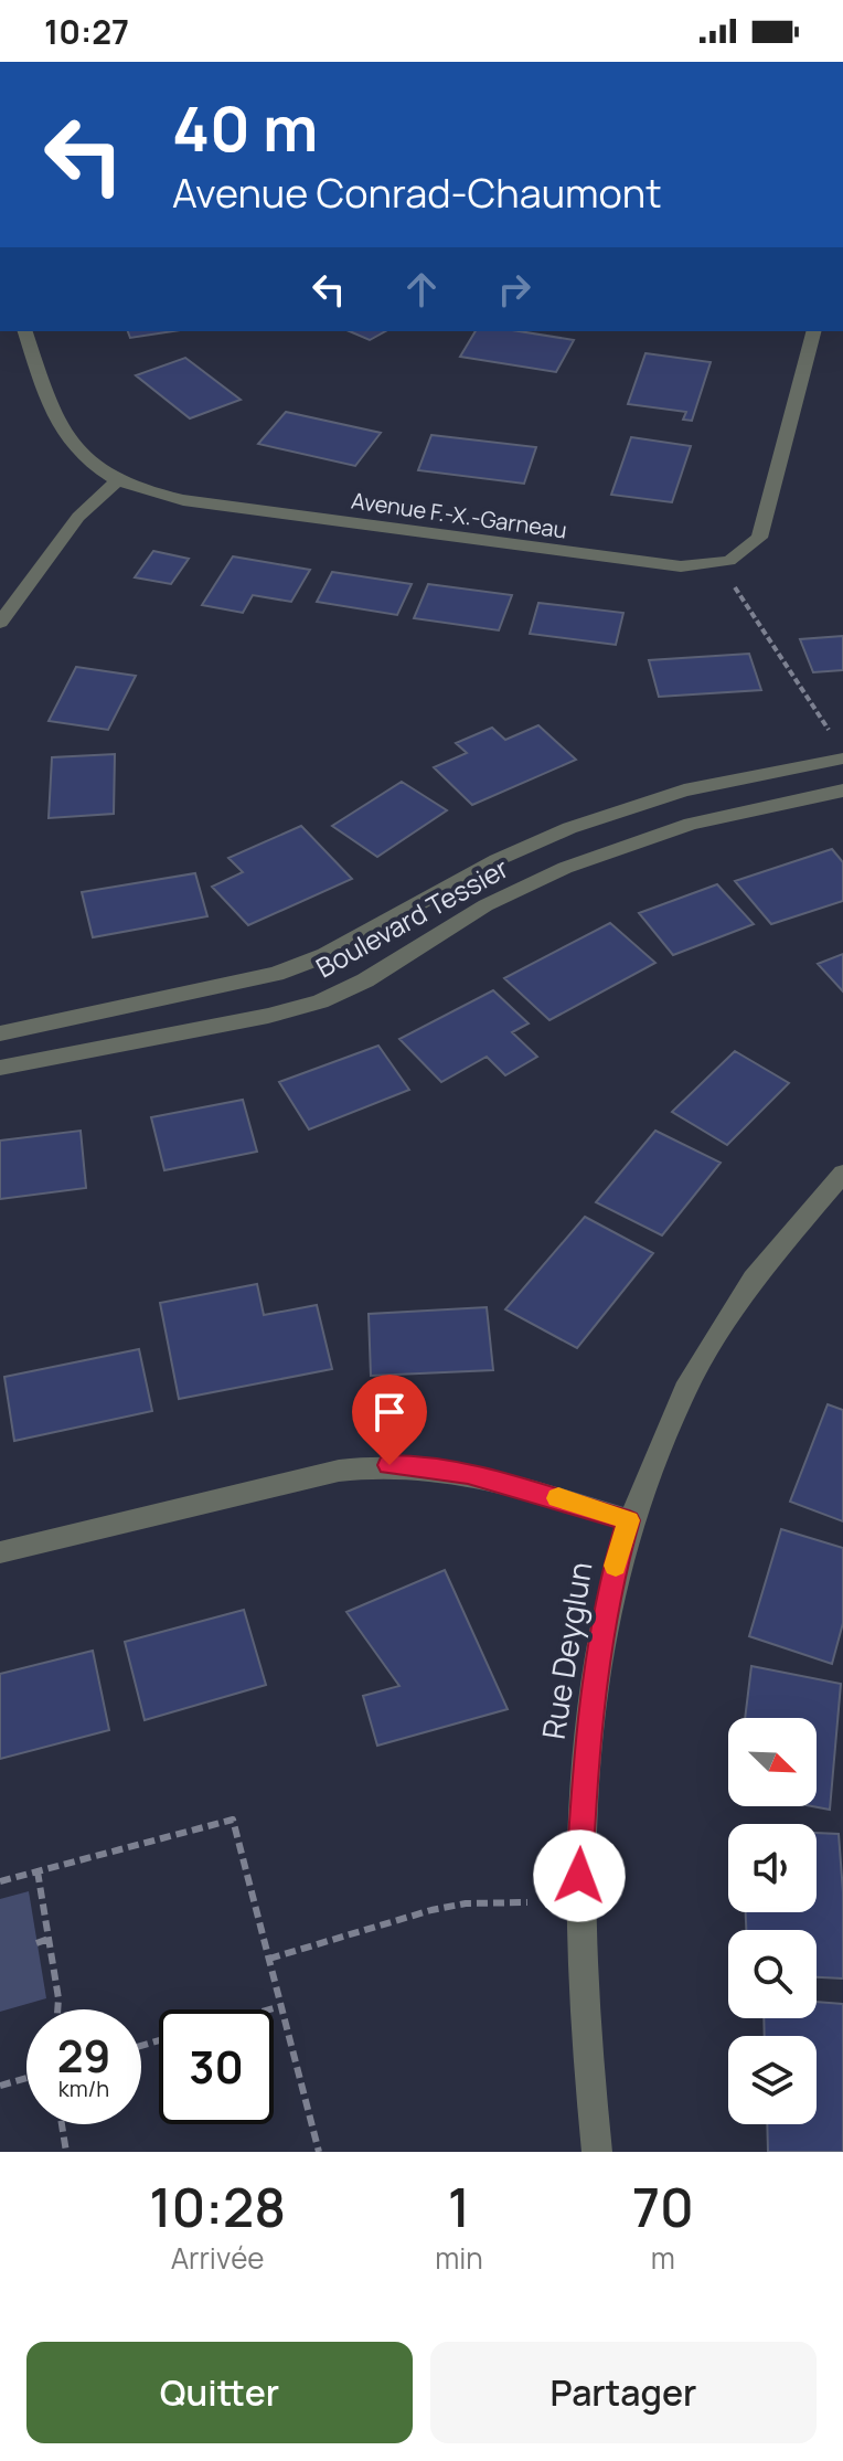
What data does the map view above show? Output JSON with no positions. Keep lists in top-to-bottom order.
{
  "streets": {
    "street": ["Avenue F.-X.-Garneau", "Boulevard Tessier", "Rue Deyglun"]
  },
  "north": "bottom right",
  "page": {
    "status": "10:27",
    "turn": ["40 m", "Avenue Conrad-Chaumont"],
    "speed": "29 km/h",
    "limit": "30",
    "eta": [
      "10:28",
      "Arrivée",
      "1",
      "min",
      "70",
      "m"
    ],
    "buttons": ["Quitter", "Partager"]
  }
}
